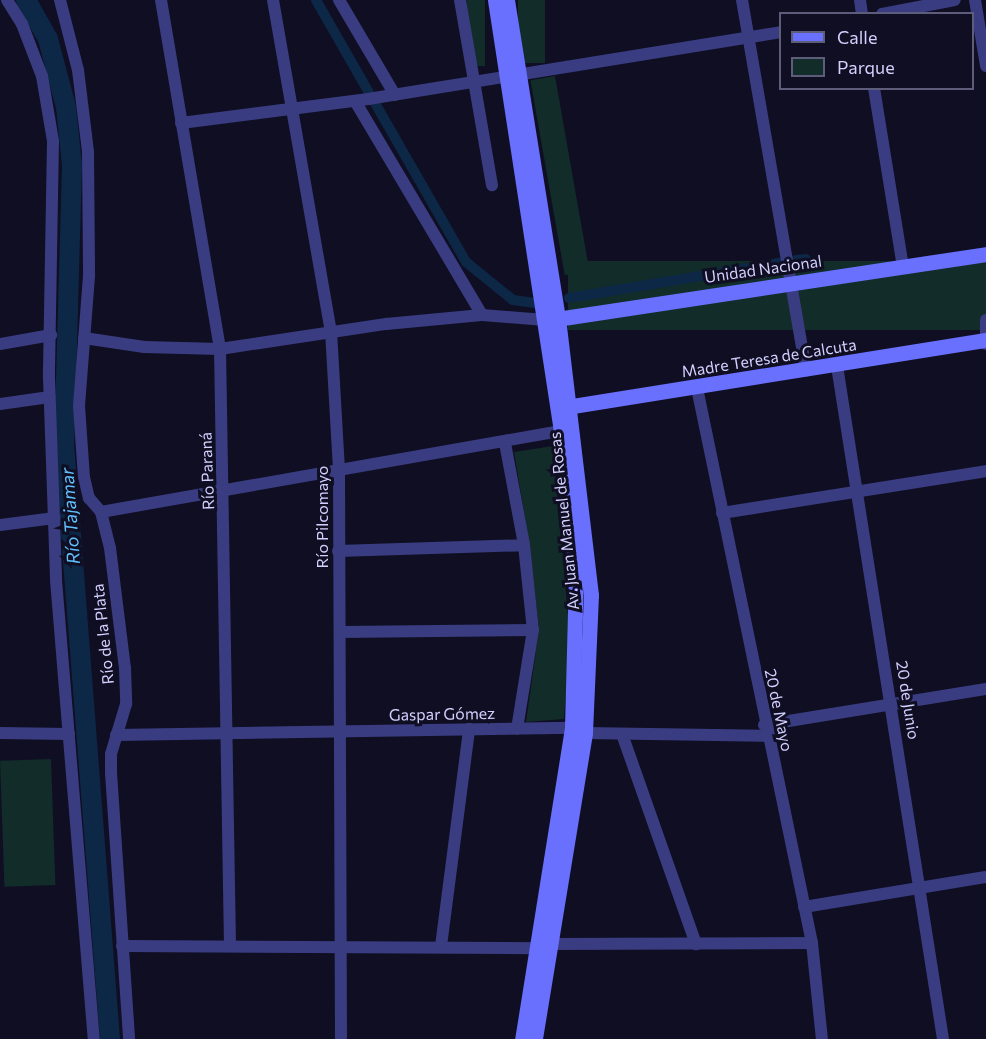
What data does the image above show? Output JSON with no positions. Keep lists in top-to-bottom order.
{
  "streets": {
    "main road": ["Unidad Nacional", "Madre Teresa de Calcuta", "Av. Juan Manuel de Rosas"],
    "street": [
      "Río Paraná",
      "Río Pilcomayo",
      "Río de la Plata",
      "20 de Junio",
      "20 de Mayo",
      "Gaspar Gómez"
    ]
  },
  "crossings": [
    ["Unidad Nacional", "Av. Juan Manuel de Rosas"],
    ["Madre Teresa de Calcuta", "Av. Juan Manuel de Rosas"],
    ["Madre Teresa de Calcuta", "20 de Junio"],
    ["Madre Teresa de Calcuta", "20 de Mayo"],
    ["Río Paraná", "Gaspar Gómez"],
    ["Río Pilcomayo", "Gaspar Gómez"],
    ["Av. Juan Manuel de Rosas", "Gaspar Gómez"],
    ["Río de la Plata", "Gaspar Gómez"],
    ["20 de Junio", "Gaspar Gómez"],
    ["20 de Mayo", "Gaspar Gómez"]
  ],
  "water": ["Río Tajamar"],
  "legend": ["Calle", "Parque"]
}
